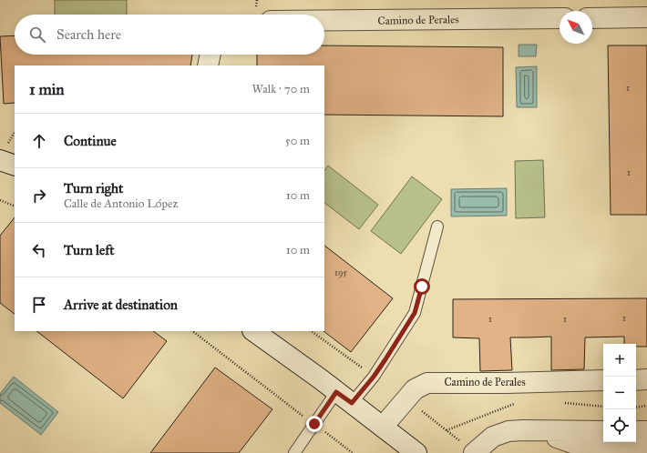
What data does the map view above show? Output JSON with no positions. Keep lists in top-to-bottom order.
{
  "streets": {
    "street": ["Camino de Perales"]
  },
  "house_numbers": [
    "1",
    "1",
    "195",
    "1",
    "1",
    "1"
  ],
  "north": "top left",
  "page": {
    "search": "Search here",
    "heading": ["1 min", "Walk · 70 m"],
    "list": [
      ["Continue", "50 m"],
      ["Turn right", "Calle de Antonio López", "10 m"],
      ["Turn left", "10 m"],
      "Arrive at destination"
    ],
    "map_buttons": ["+", "−"]
  }
}
